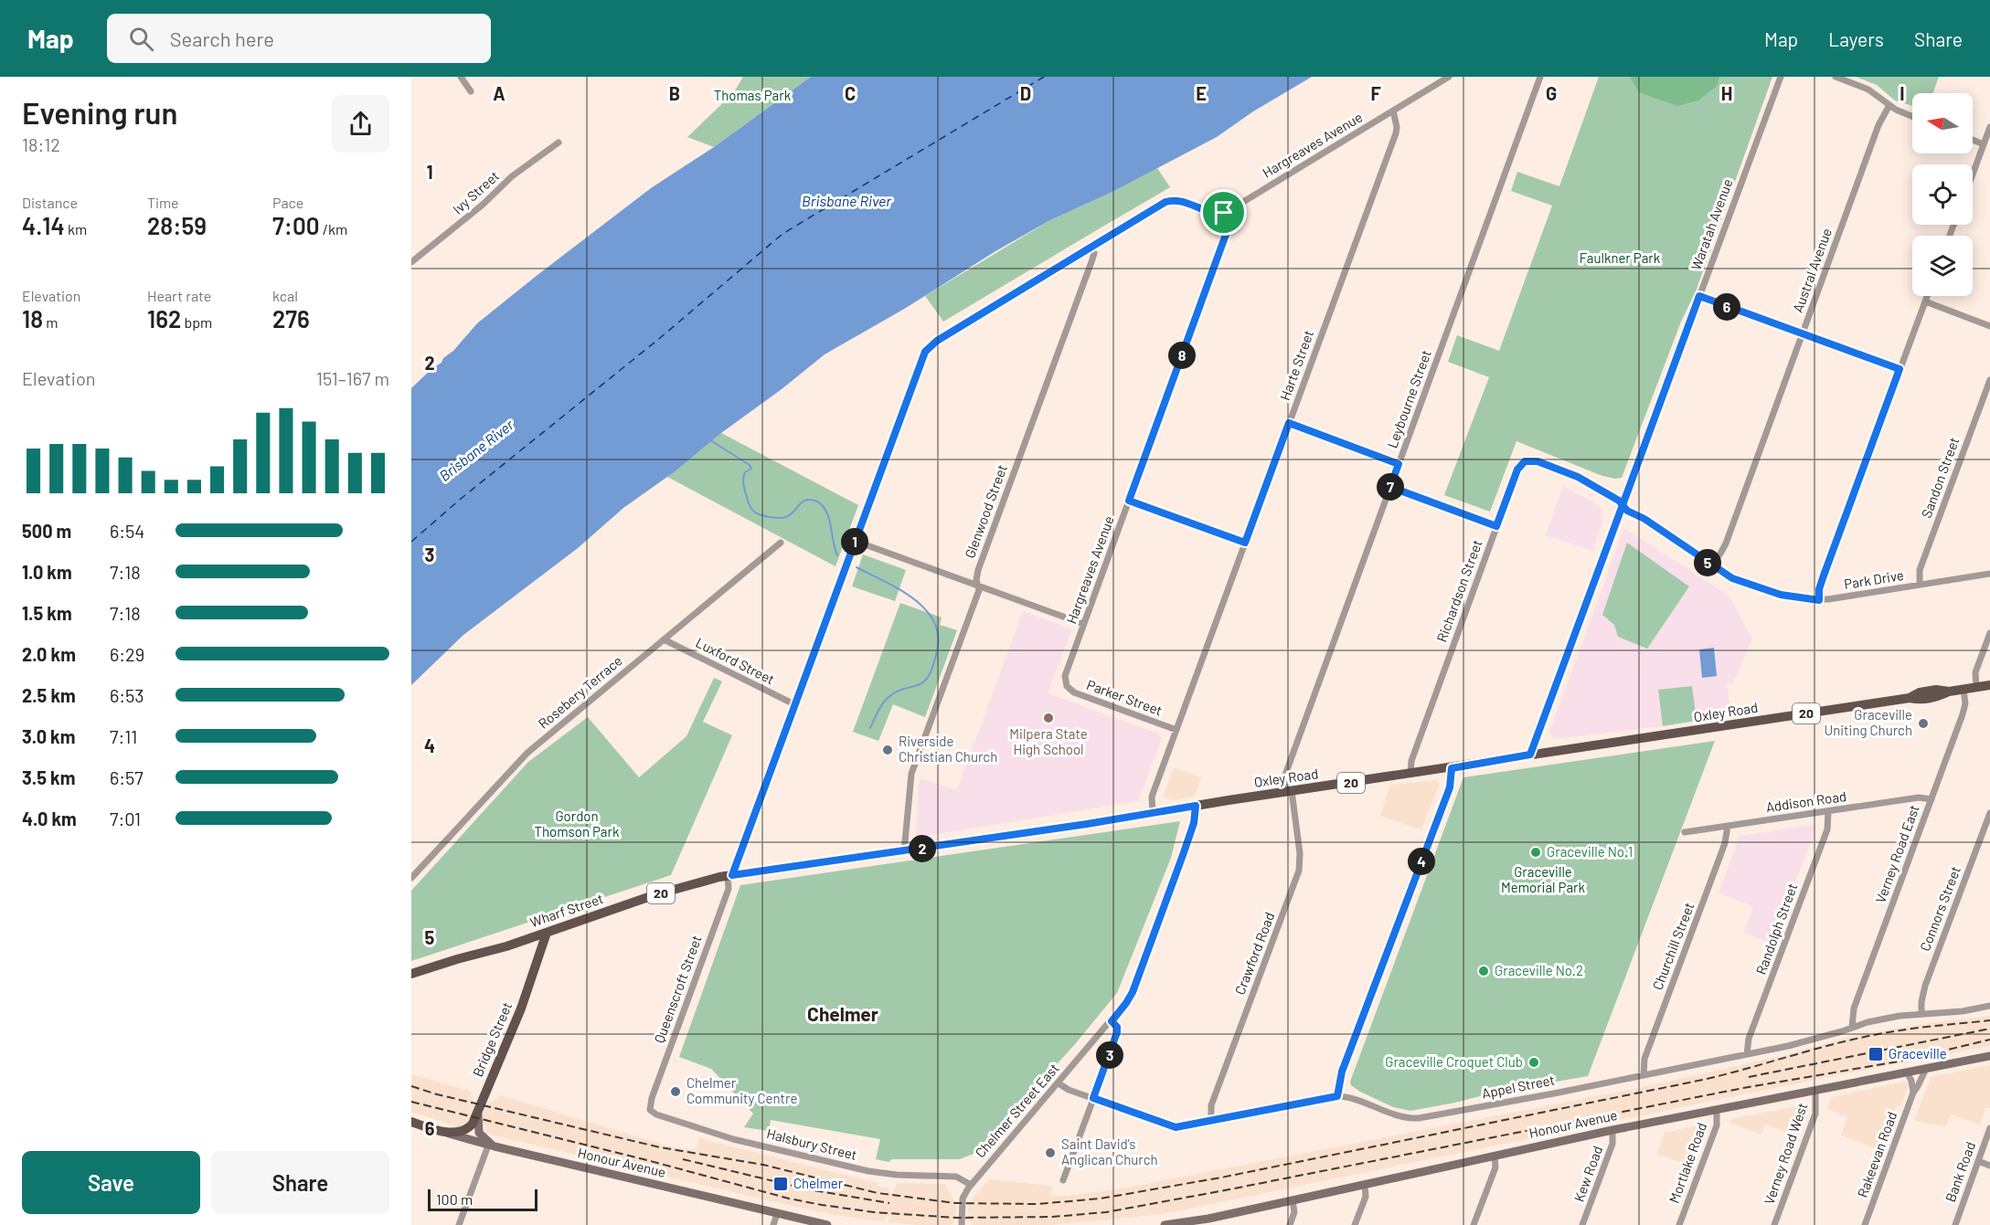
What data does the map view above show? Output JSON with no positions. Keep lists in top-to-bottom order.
{
  "streets": {
    "main road": [
      "Oxley Road",
      "20",
      "Wharf Street",
      "Bridge Street",
      "Honour Avenue"
    ],
    "street": [
      "Hargreaves Avenue",
      "Ivy Street",
      "Waratah Avenue",
      "Austral Avenue",
      "Harte Street",
      "Leybourne Street",
      "Sandon Street",
      "Glenwood Street",
      "Park Drive",
      "Richardson Street",
      "Luxford Street",
      "Rosebery Terrace",
      "Parker Street",
      "Addison Road",
      "Verney Road East",
      "Connors Street",
      "Randolph Street",
      "Churchill Street",
      "Crawford Road",
      "Queenscroft Street",
      "Appel Street",
      "Chelmer Street East",
      "Halsbury Street",
      "Verney Road West",
      "Rakeevan Road",
      "Mortlake Road",
      "Bank Road",
      "Kew Road"
    ]
  },
  "crossings": [
    ["Hargreaves Avenue", "Harte Street"],
    ["Hargreaves Avenue", "Parker Street"],
    ["Hargreaves Avenue", "Queenscroft Street"],
    ["Waratah Avenue", "Park Drive"],
    ["Waratah Avenue", "Richardson Street"],
    ["Waratah Avenue", "Oxley Road"],
    ["Austral Avenue", "Park Drive"],
    ["Harte Street", "Parker Street"],
    ["Harte Street", "Oxley Road"],
    ["Leybourne Street", "Oxley Road"],
    ["Leybourne Street", "Crawford Road"],
    ["Sandon Street", "Park Drive"],
    ["Glenwood Street", "Oxley Road"],
    ["Glenwood Street", "Queenscroft Street"],
    ["Park Drive", "Richardson Street"],
    ["Richardson Street", "Oxley Road"],
    ["Luxford Street", "Rosebery Terrace"],
    ["Luxford Street", "Queenscroft Street"],
    ["Oxley Road", "Verney Road East"],
    ["Oxley Road", "Wharf Street"],
    ["Oxley Road", "Crawford Road"],
    ["Oxley Road", "Queenscroft Street"],
    ["Oxley Road", "Chelmer Street East"],
    ["Addison Road", "Verney Road East"],
    ["Addison Road", "Randolph Street"],
    ["Addison Road", "Churchill Street"],
    ["Verney Road East", "Appel Street"],
    ["Connors Street", "Appel Street"],
    ["Wharf Street", "Queenscroft Street"],
    ["Wharf Street", "Bridge Street"],
    ["Randolph Street", "Appel Street"],
    ["Churchill Street", "Appel Street"],
    ["Crawford Road", "Appel Street"],
    ["Queenscroft Street", "Halsbury Street"],
    ["Appel Street", "Chelmer Street East"],
    ["Chelmer Street East", "Halsbury Street"],
    ["Honour Avenue", "Verney Road West"],
    ["Honour Avenue", "Rakeevan Road"],
    ["Honour Avenue", "Mortlake Road"],
    ["Honour Avenue", "Kew Road"]
  ],
  "districts": ["Chelmer"],
  "water": ["Brisbane River"],
  "parks": [
    "Thomas Park",
    "Faulkner Park",
    "Gordon Thomson Park",
    "Graceville Memorial Park"
  ],
  "places": {
    "other": [
      "Milpera State High School",
      "Graceville Uniting Church",
      "Riverside Christian Church",
      "Graceville No.1",
      "Graceville No.2",
      "Graceville Croquet Club",
      "Chelmer Community Centre",
      "Saint David's Anglican Church"
    ],
    "transit": ["Graceville", "Chelmer"]
  },
  "scale_bar": "100 m",
  "north": "left",
  "page": {
    "header": "Map",
    "search": "Search here",
    "nav": ["Map", "Layers", "Share"],
    "heading": ["Evening run", "18:12"],
    "stats": [
      ["Distance", "4.14 km"],
      ["Time", "28:59"],
      ["Pace", "7:00 /km"],
      ["Elevation", "18 m"],
      ["Heart rate", "162 bpm"],
      ["kcal", "276"]
    ],
    "pins": [
      "6",
      "8",
      "7",
      "1",
      "5",
      "2",
      "4",
      "3"
    ],
    "chart": ["Elevation", "151–167 m"],
    "list": [
      {
        "name": "500 m",
        "note": "6:54"
      },
      {
        "name": "1.0 km",
        "note": "7:18"
      },
      {
        "name": "1.5 km",
        "note": "7:18"
      },
      {
        "name": "2.0 km",
        "note": "6:29"
      },
      {
        "name": "2.5 km",
        "note": "6:53"
      },
      {
        "name": "3.0 km",
        "note": "7:11"
      },
      {
        "name": "3.5 km",
        "note": "6:57"
      },
      {
        "name": "4.0 km",
        "note": "7:01"
      }
    ],
    "buttons": ["Save", "Share"],
    "scale": "100 m"
  },
  "grid": {
    "columns": [
      "A",
      "B",
      "C",
      "D",
      "E",
      "F",
      "G",
      "H",
      "I"
    ],
    "rows": [
      "1",
      "2",
      "3",
      "4",
      "5",
      "6"
    ]
  }
}
